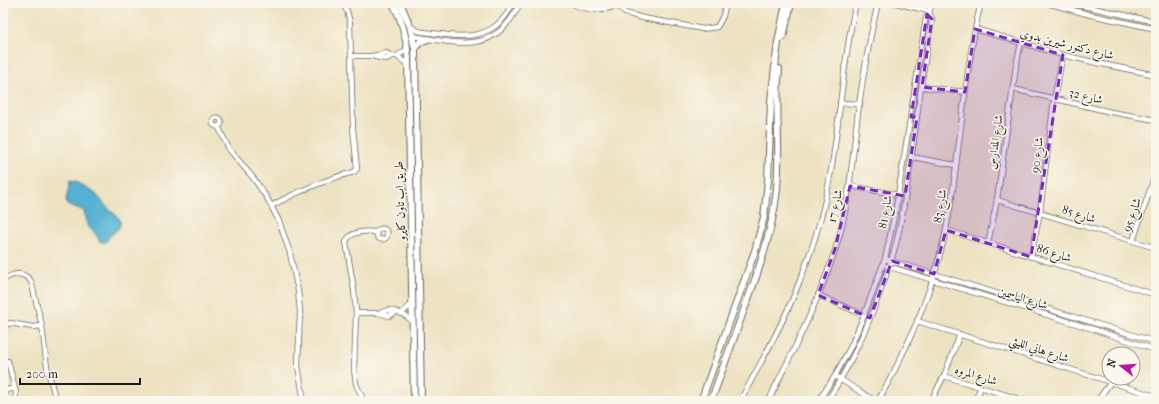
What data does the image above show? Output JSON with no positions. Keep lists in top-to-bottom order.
{
  "streets": {
    "street": [
      "شارع دكتور شيرين بدوي",
      "شارع 32",
      "شارع المدارس",
      "شارع 90",
      "طريق اب تاون كايرو",
      "شارع 17",
      "شارع 83",
      "شارع 81",
      "شارع 85",
      "شارع 95",
      "شارع 86",
      "شارع الياسمين",
      "شارع هاني الليثي",
      "شارع المروه"
    ]
  },
  "crossings": [
    ["شارع دكتور شيرين بدوي", "شارع المدارس"],
    ["شارع دكتور شيرين بدوي", "شارع 90"],
    ["شارع دكتور شيرين بدوي", "شارع 83"],
    ["شارع 32", "شارع المدارس"],
    ["شارع 32", "شارع 90"],
    ["شارع المدارس", "شارع 85"],
    ["شارع المدارس", "شارع 86"],
    ["شارع 90", "شارع 85"],
    ["شارع 90", "شارع 86"],
    ["شارع 83", "شارع 86"],
    ["شارع 83", "شارع الياسمين"],
    ["شارع 83", "شارع هاني الليثي"],
    ["شارع 81", "شارع الياسمين"],
    ["شارع 85", "شارع 95"]
  ],
  "scale_bar": "200 m",
  "north": "left"
}
